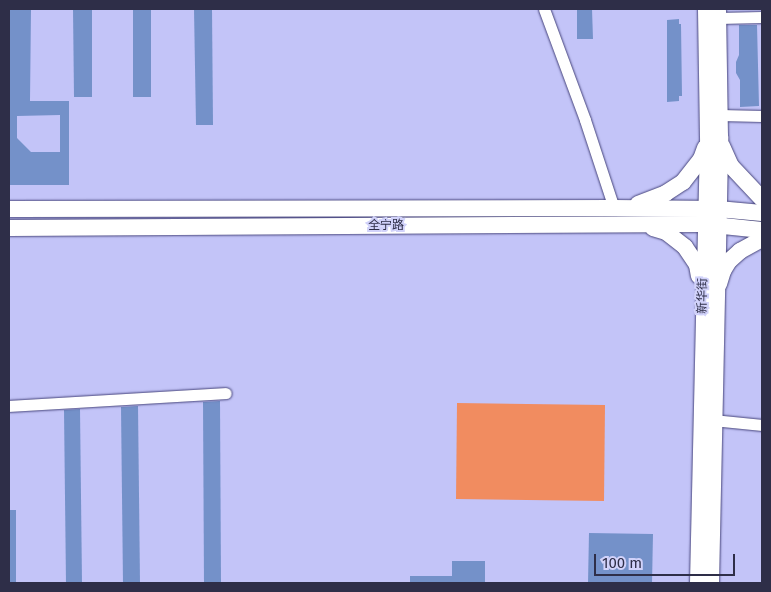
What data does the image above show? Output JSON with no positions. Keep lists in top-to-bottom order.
{
  "streets": {
    "main road": ["全宁路", "新华街"]
  },
  "crossings": [
    ["全宁路", "新华街"]
  ],
  "scale_bar": "100 m"
}
